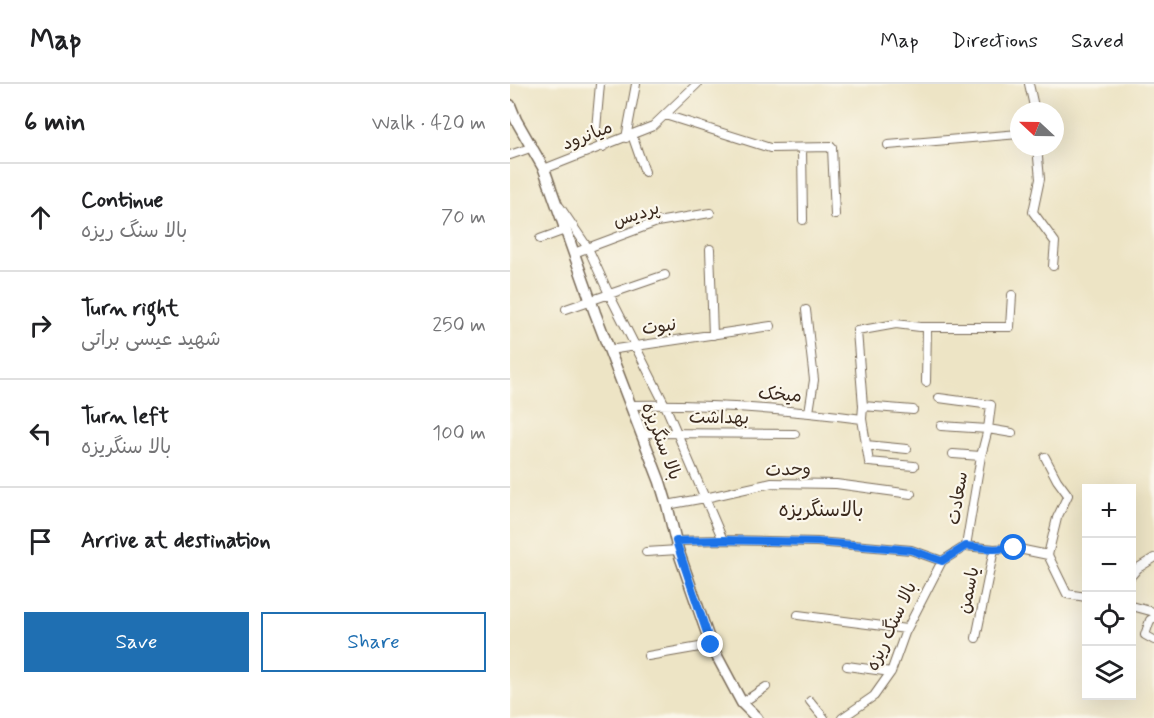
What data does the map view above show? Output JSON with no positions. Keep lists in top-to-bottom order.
{
  "streets": {
    "street": [
      "میانرود",
      "پردیس",
      "نبوت",
      "میخک",
      "بهداشت",
      "بالا سنگریزه",
      "وحدت",
      "سعادت",
      "یاسمن",
      "بالا سنگ ریزه"
    ]
  },
  "crossings": [
    ["میانرود", "بالا سنگریزه"],
    ["پردیس", "بالا سنگریزه"],
    ["نبوت", "بالا سنگریزه"],
    ["میخک", "بالا سنگریزه"],
    ["بهداشت", "بالا سنگریزه"],
    ["بالا سنگریزه", "وحدت"]
  ],
  "districts": ["بالاسنگریزه"],
  "north": "left",
  "page": {
    "header": "Map",
    "nav": ["Map", "Directions", "Saved"],
    "heading": ["6 min", "Walk · 420 m"],
    "list": [
      ["Continue", "بالا سنگ ریزه", "70 m"],
      ["Turn right", "شهید عیسی براتی", "250 m"],
      ["Turn left", "بالا سنگریزه", "100 m"],
      "Arrive at destination"
    ],
    "map_buttons": ["+", "−"],
    "buttons": ["Save", "Share"]
  }
}
